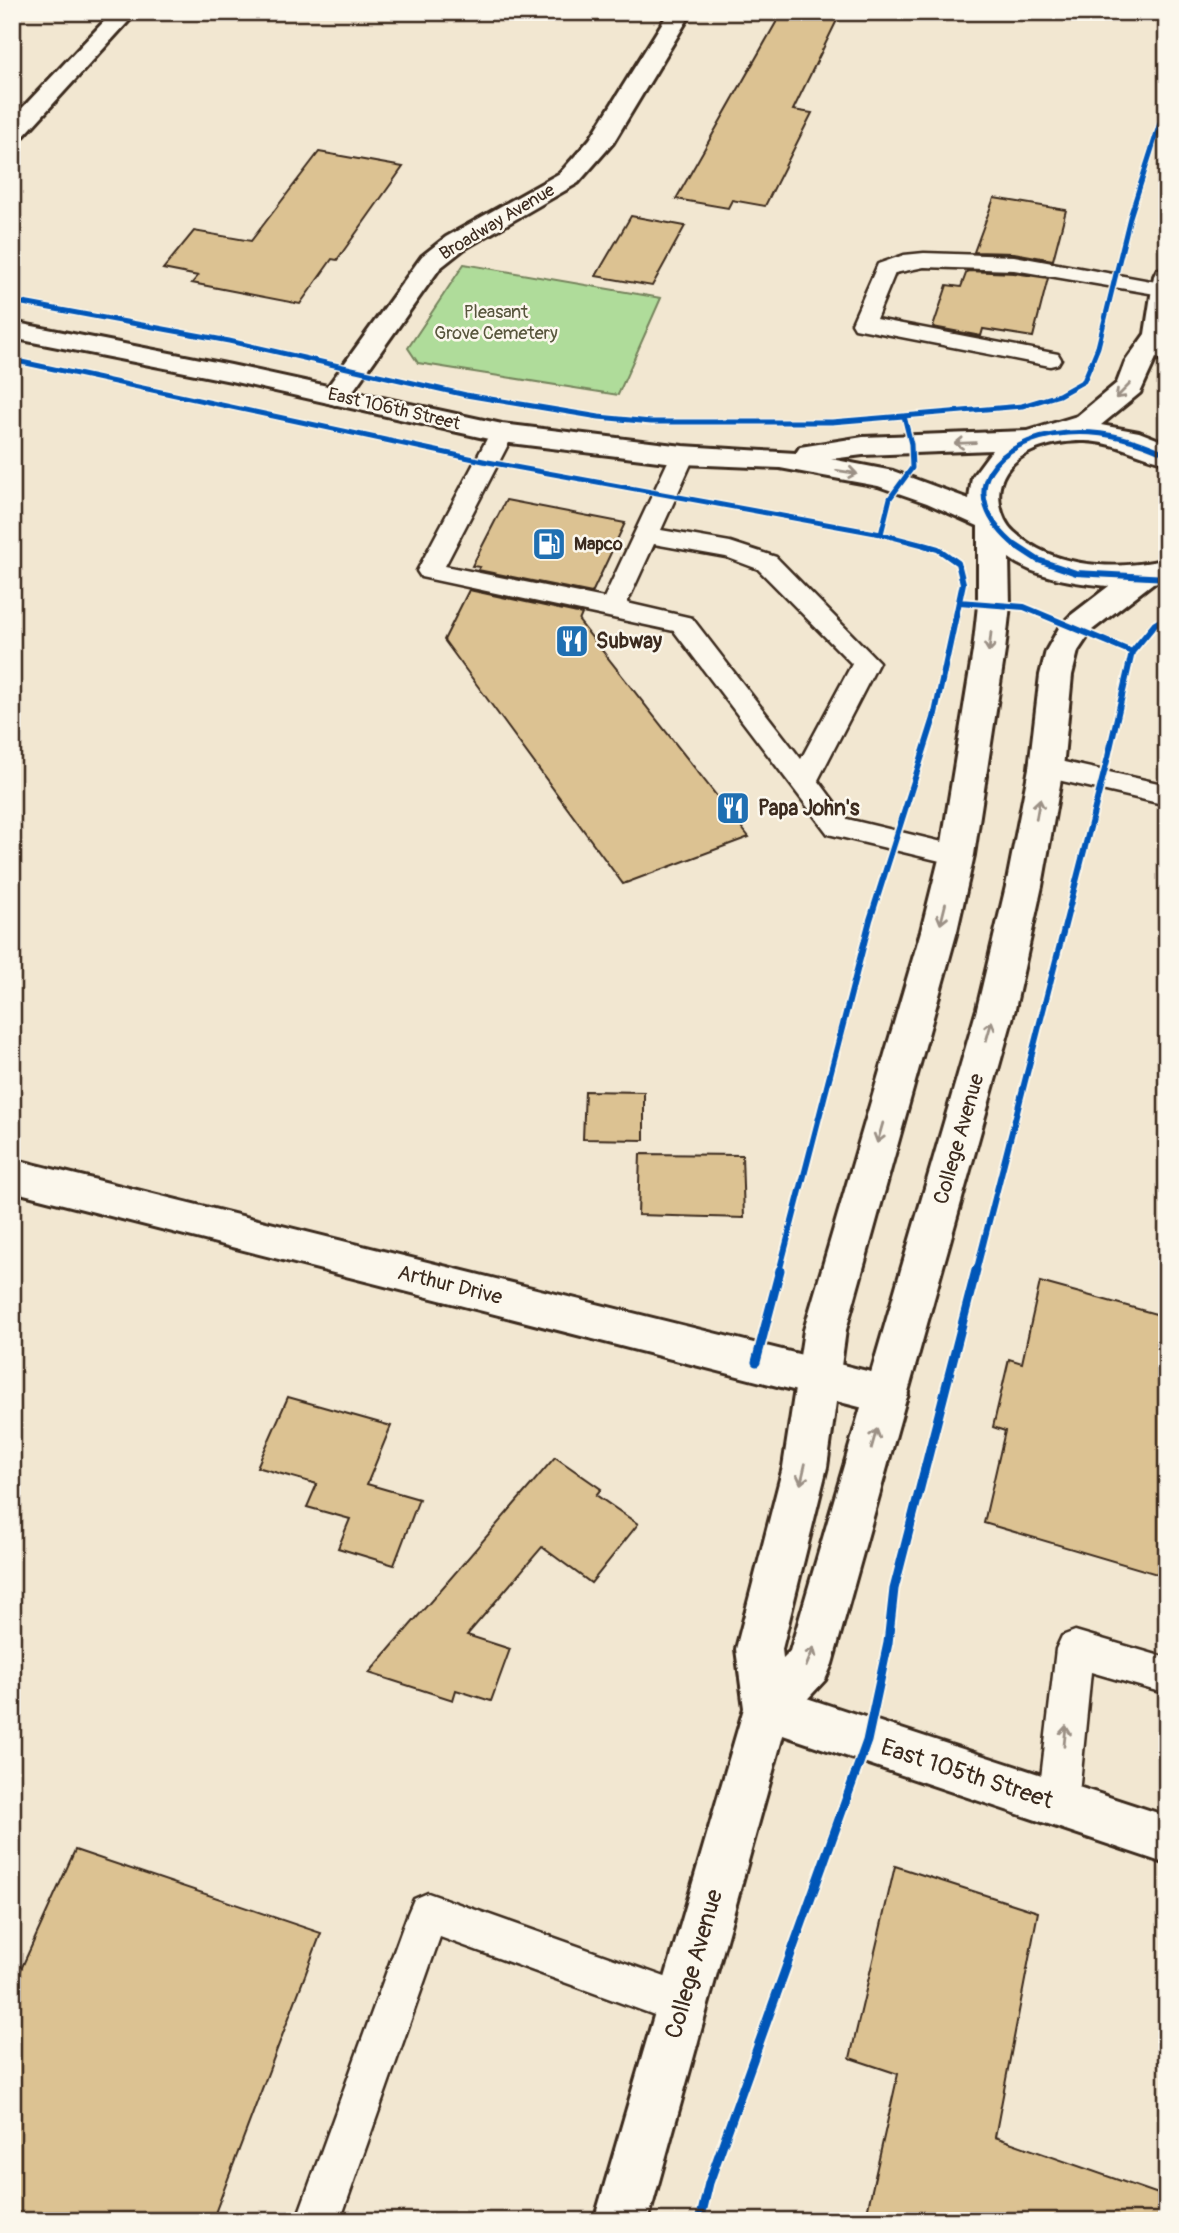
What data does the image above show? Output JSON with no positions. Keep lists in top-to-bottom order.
{
  "streets": {
    "street": [
      "Broadway Avenue",
      "East 106th Street",
      "College Avenue",
      "Arthur Drive",
      "East 105th Street"
    ]
  },
  "crossings": [
    ["Broadway Avenue", "East 106th Street"],
    ["East 106th Street", "College Avenue"],
    ["College Avenue", "Arthur Drive"],
    ["College Avenue", "East 105th Street"]
  ],
  "parks": ["Pleasant Grove Cemetery"],
  "places": {
    "fuel station": ["Mapco"],
    "restaurant": ["Subway", "Papa John's"]
  }
}
